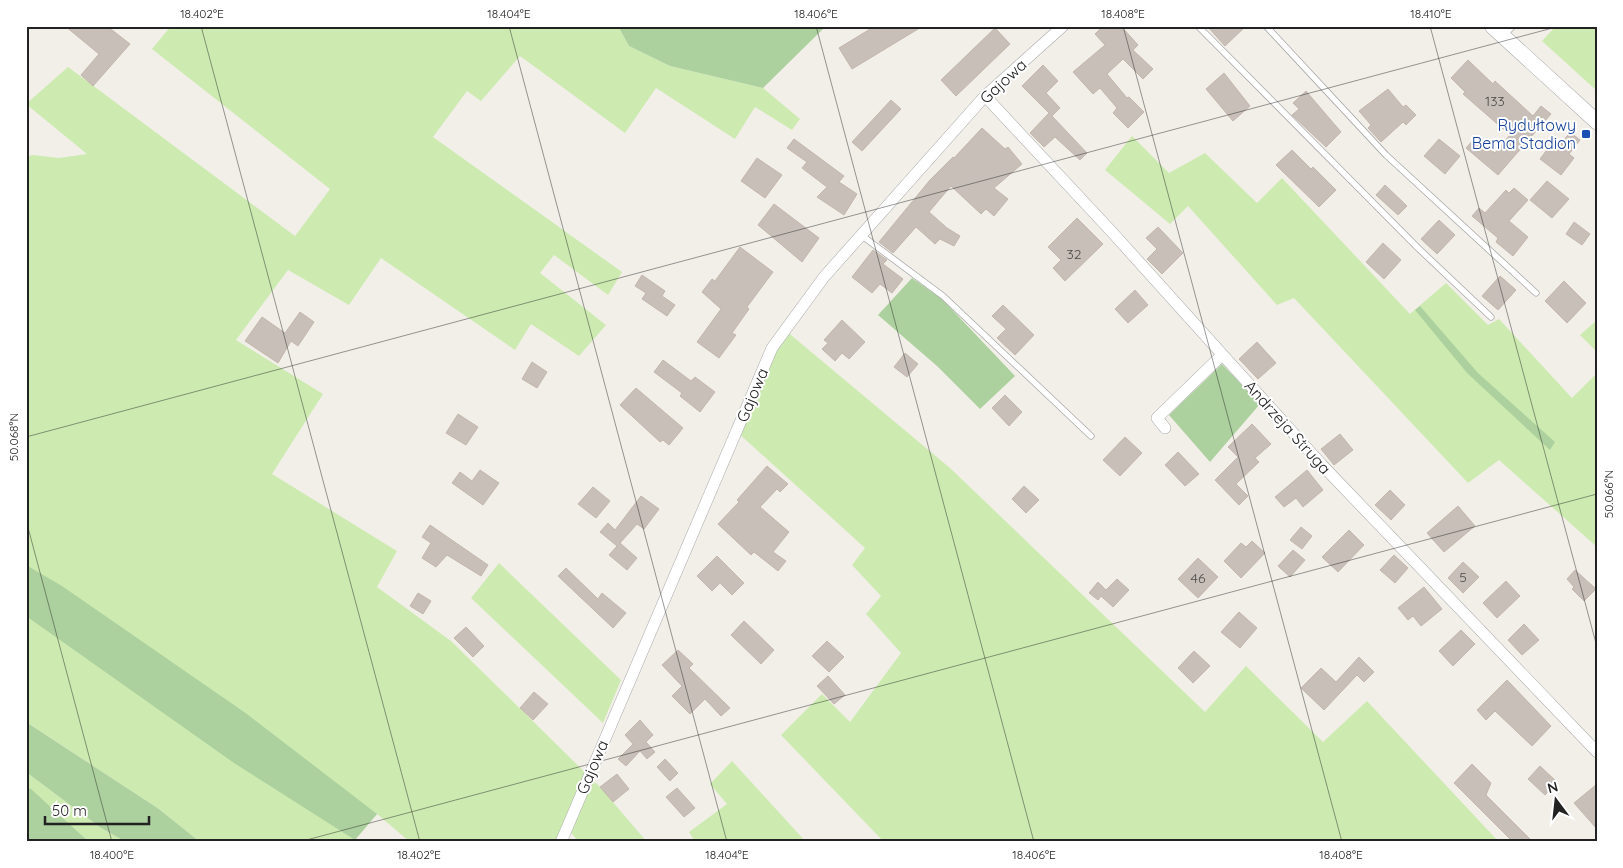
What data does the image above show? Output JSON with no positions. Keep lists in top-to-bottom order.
{
  "streets": {
    "street": ["Gajowa", "Andrzeja Struga"]
  },
  "crossings": [
    ["Gajowa", "Andrzeja Struga"]
  ],
  "places": {
    "transit": ["Rydułtowy Bema Stadion"]
  },
  "house_numbers": [
    "133",
    "32",
    "5",
    "46"
  ],
  "scale_bar": "50 m",
  "north": "top",
  "coordinates": [
    "18.402°E",
    "18.404°E",
    "18.406°E",
    "18.408°E",
    "18.410°E",
    "50.068°N",
    "50.066°N",
    "18.400°E"
  ]
}
